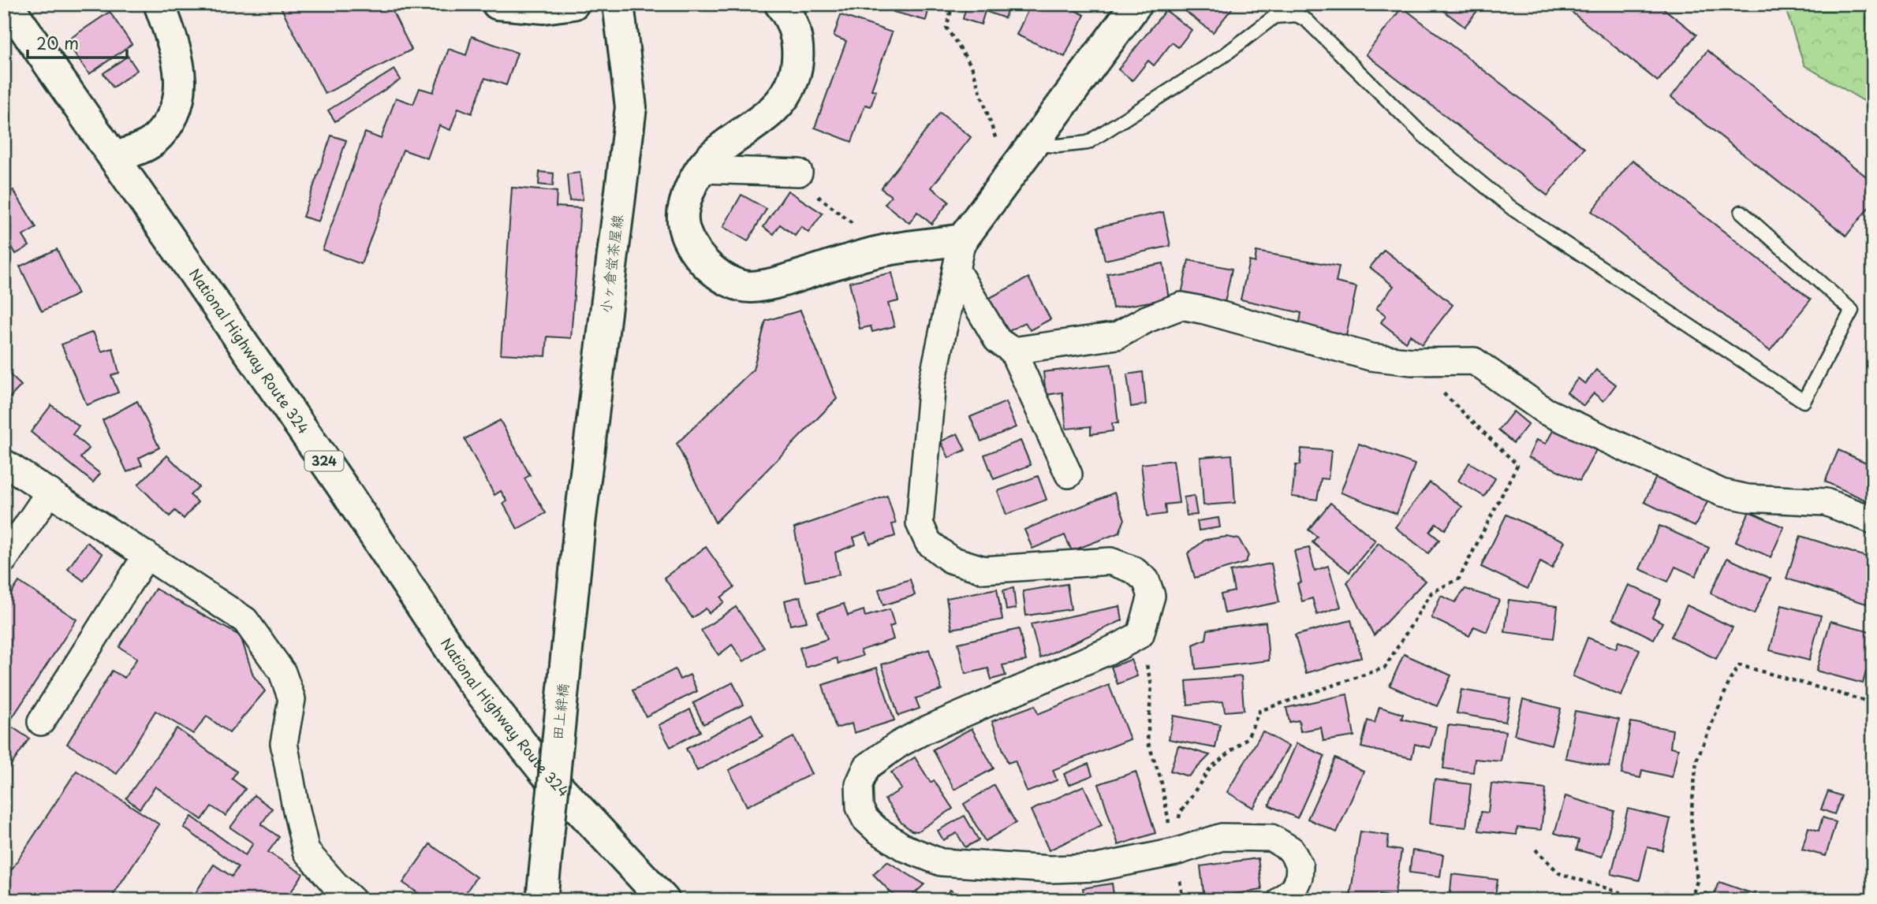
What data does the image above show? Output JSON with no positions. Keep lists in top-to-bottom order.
{
  "streets": {
    "main road": [
      "小ヶ倉蛍茶屋線",
      "National Highway Route 324",
      "324",
      "田上絆橋"
    ]
  },
  "crossings": [
    ["小ヶ倉蛍茶屋線", "田上絆橋"]
  ],
  "scale_bar": "20 m"
}
